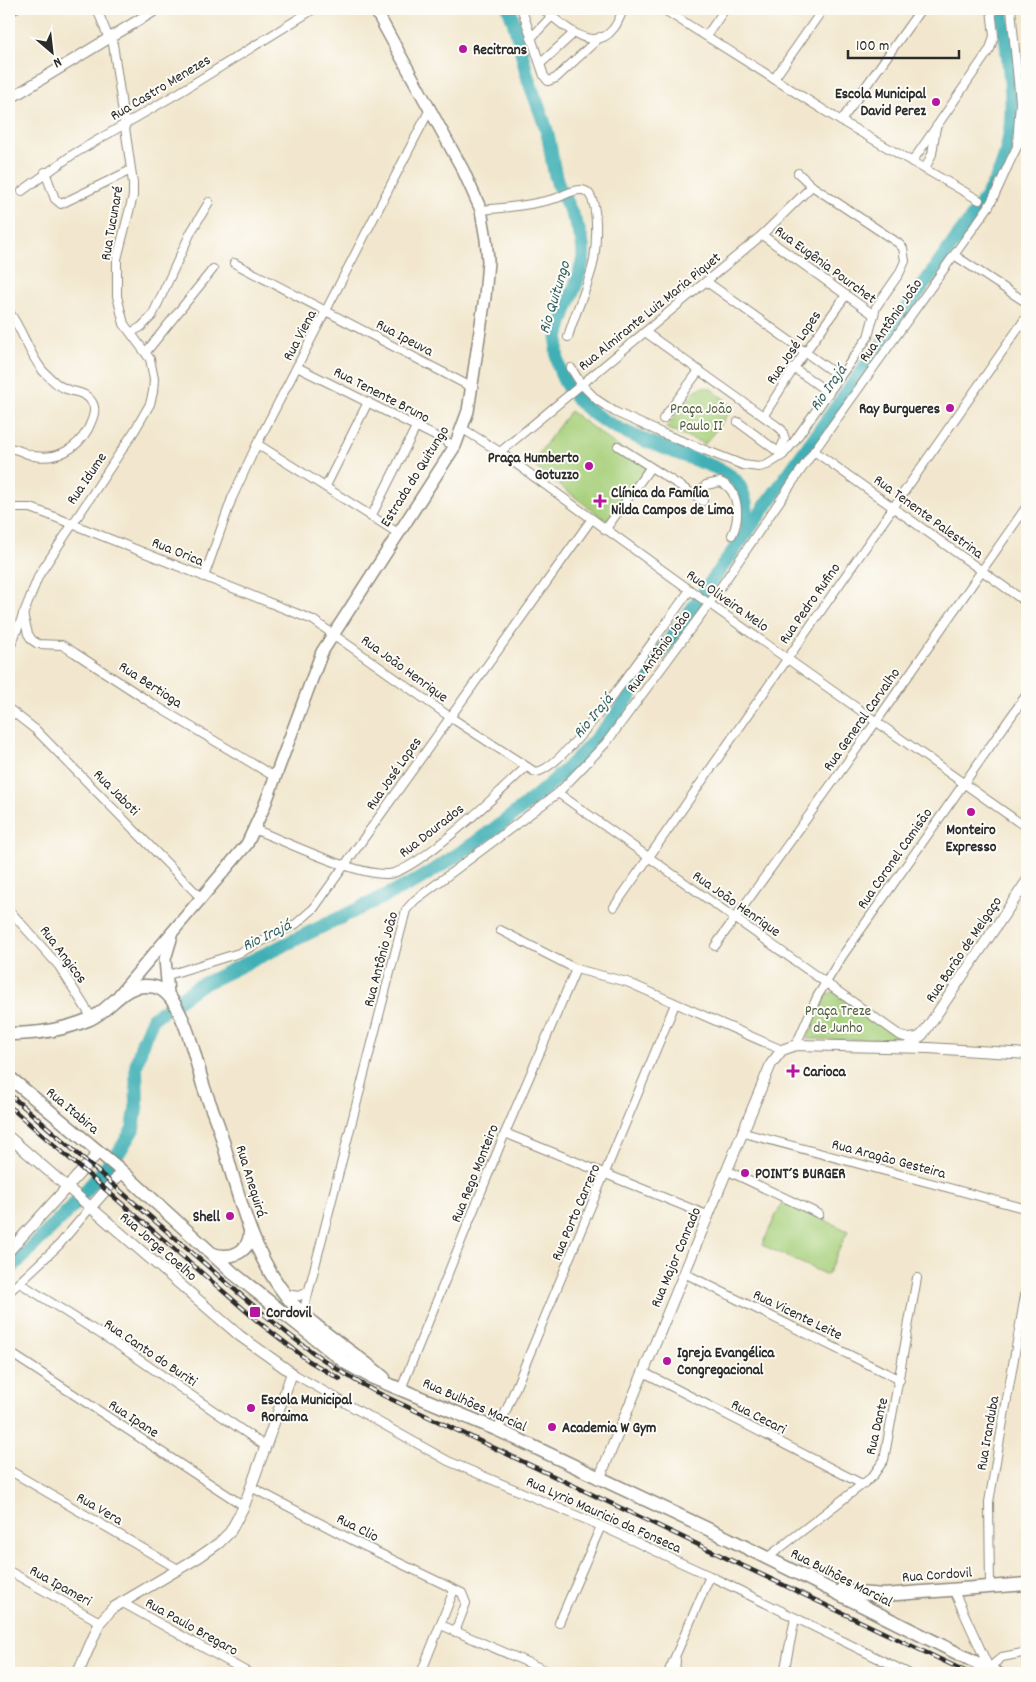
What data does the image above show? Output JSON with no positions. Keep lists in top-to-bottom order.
{
  "streets": {
    "main road": [
      "Estrada do Quitungo",
      "Rua Itabira",
      "Rua Anequirá",
      "Rua Bulhões Marcial",
      "Rua Cordovil"
    ],
    "street": [
      "Rua Castro Menezes",
      "Rua Tucunaré",
      "Rua Eugênia Pourchet",
      "Rua Almirante Luiz Maria Piquet",
      "Rua Antônio João",
      "Rua Viena",
      "Rua Ipeuva",
      "Rua José Lopes",
      "Rua Tenente Bruno",
      "Rua Idume",
      "Rua Tenente Palestrina",
      "Rua Orica",
      "Rua Oliveira Melo",
      "Rua Pedro Rufino",
      "Rua João Henrique",
      "Rua Bertioga",
      "Rua General Carvalho",
      "Rua Jaboti",
      "Rua Dourados",
      "Rua Coronel Camisão",
      "Rua Barão de Melgaço",
      "Rua Angicos",
      "Rua Aragão Gesteira",
      "Rua Rego Monteiro",
      "Rua Porto Carrero",
      "Rua Jorge Coelho",
      "Rua Major Conrado",
      "Rua Vicente Leite",
      "Rua Canto do Buriti",
      "Rua Cecari",
      "Rua Ipane",
      "Rua Dante",
      "Rua Iranduba",
      "Rua Vera",
      "Rua Lyrio Mauricio da Fonseca",
      "Rua Clio",
      "Rua Ipameri",
      "Rua Paulo Bregaro"
    ]
  },
  "crossings": [
    ["Rua Castro Menezes", "Rua Tucunaré"],
    ["Rua Tucunaré", "Rua Idume"],
    ["Rua Eugênia Pourchet", "Rua Almirante Luiz Maria Piquet"],
    ["Rua Eugênia Pourchet", "Rua Antônio João"],
    ["Rua Eugênia Pourchet", "Rua José Lopes"],
    ["Rua Almirante Luiz Maria Piquet", "Rua Antônio João"],
    ["Rua Almirante Luiz Maria Piquet", "Rua Oliveira Melo"],
    ["Rua Antônio João", "Rua Tenente Palestrina"],
    ["Rua Antônio João", "Rua Oliveira Melo"],
    ["Rua Antônio João", "Rua João Henrique"],
    ["Rua Antônio João", "Rua Anequirá"],
    ["Rua Viena", "Rua Ipeuva"],
    ["Rua Viena", "Rua Tenente Bruno"],
    ["Rua Viena", "Estrada do Quitungo"],
    ["Rua Viena", "Rua Orica"],
    ["Rua Ipeuva", "Estrada do Quitungo"],
    ["Rua José Lopes", "Estrada do Quitungo"],
    ["Rua José Lopes", "Rua Oliveira Melo"],
    ["Rua José Lopes", "Rua João Henrique"],
    ["Rua José Lopes", "Rua Dourados"],
    ["Rua Tenente Bruno", "Estrada do Quitungo"],
    ["Estrada do Quitungo", "Rua Orica"],
    ["Estrada do Quitungo", "Rua Oliveira Melo"],
    ["Estrada do Quitungo", "Rua João Henrique"],
    ["Estrada do Quitungo", "Rua Bertioga"],
    ["Estrada do Quitungo", "Rua Jaboti"],
    ["Estrada do Quitungo", "Rua Dourados"],
    ["Estrada do Quitungo", "Rua Angicos"],
    ["Estrada do Quitungo", "Rua Anequirá"],
    ["Rua Idume", "Rua Orica"],
    ["Rua Idume", "Rua Bertioga"],
    ["Rua Tenente Palestrina", "Rua Pedro Rufino"],
    ["Rua Tenente Palestrina", "Rua General Carvalho"],
    ["Rua Orica", "Rua João Henrique"],
    ["Rua Oliveira Melo", "Rua Pedro Rufino"],
    ["Rua Oliveira Melo", "Rua General Carvalho"],
    ["Rua Oliveira Melo", "Rua Coronel Camisão"],
    ["Rua Pedro Rufino", "Rua João Henrique"],
    ["Rua João Henrique", "Rua General Carvalho"],
    ["Rua João Henrique", "Rua Dourados"],
    ["Rua João Henrique", "Rua Coronel Camisão"],
    ["Rua Itabira", "Rua Bulhões Marcial"],
    ["Rua Aragão Gesteira", "Rua Major Conrado"],
    ["Rua Rego Monteiro", "Rua Anequirá"],
    ["Rua Rego Monteiro", "Rua Bulhões Marcial"],
    ["Rua Anequirá", "Rua Bulhões Marcial"],
    ["Rua Porto Carrero", "Rua Bulhões Marcial"],
    ["Rua Jorge Coelho", "Rua Lyrio Mauricio da Fonseca"],
    ["Rua Major Conrado", "Rua Vicente Leite"],
    ["Rua Major Conrado", "Rua Bulhões Marcial"],
    ["Rua Major Conrado", "Rua Cecari"],
    ["Rua Vicente Leite", "Rua Dante"],
    ["Rua Bulhões Marcial", "Rua Dante"],
    ["Rua Bulhões Marcial", "Rua Cordovil"],
    ["Rua Cecari", "Rua Dante"],
    ["Rua Iranduba", "Rua Cordovil"]
  ],
  "water": ["Rio Quitungo", "Rio Irajá"],
  "parks": ["Praça João Paulo II", "Praça Treze de Junho"],
  "places": {
    "other": [
      "Recitrans",
      "Escola Municipal David Perez",
      "Ray Burgueres",
      "Praça Humberto Gotuzzo",
      "Monteiro Expresso",
      "POINT´S BURGER",
      "Shell",
      "Igreja Evangélica Congregacional",
      "Escola Municipal Roraima",
      "Academia W Gym"
    ],
    "health": ["Clínica da Família Nilda Campos de Lima", "Carioca"],
    "transit": ["Cordovil"]
  },
  "scale_bar": "100 m",
  "north": "bottom right"
}
